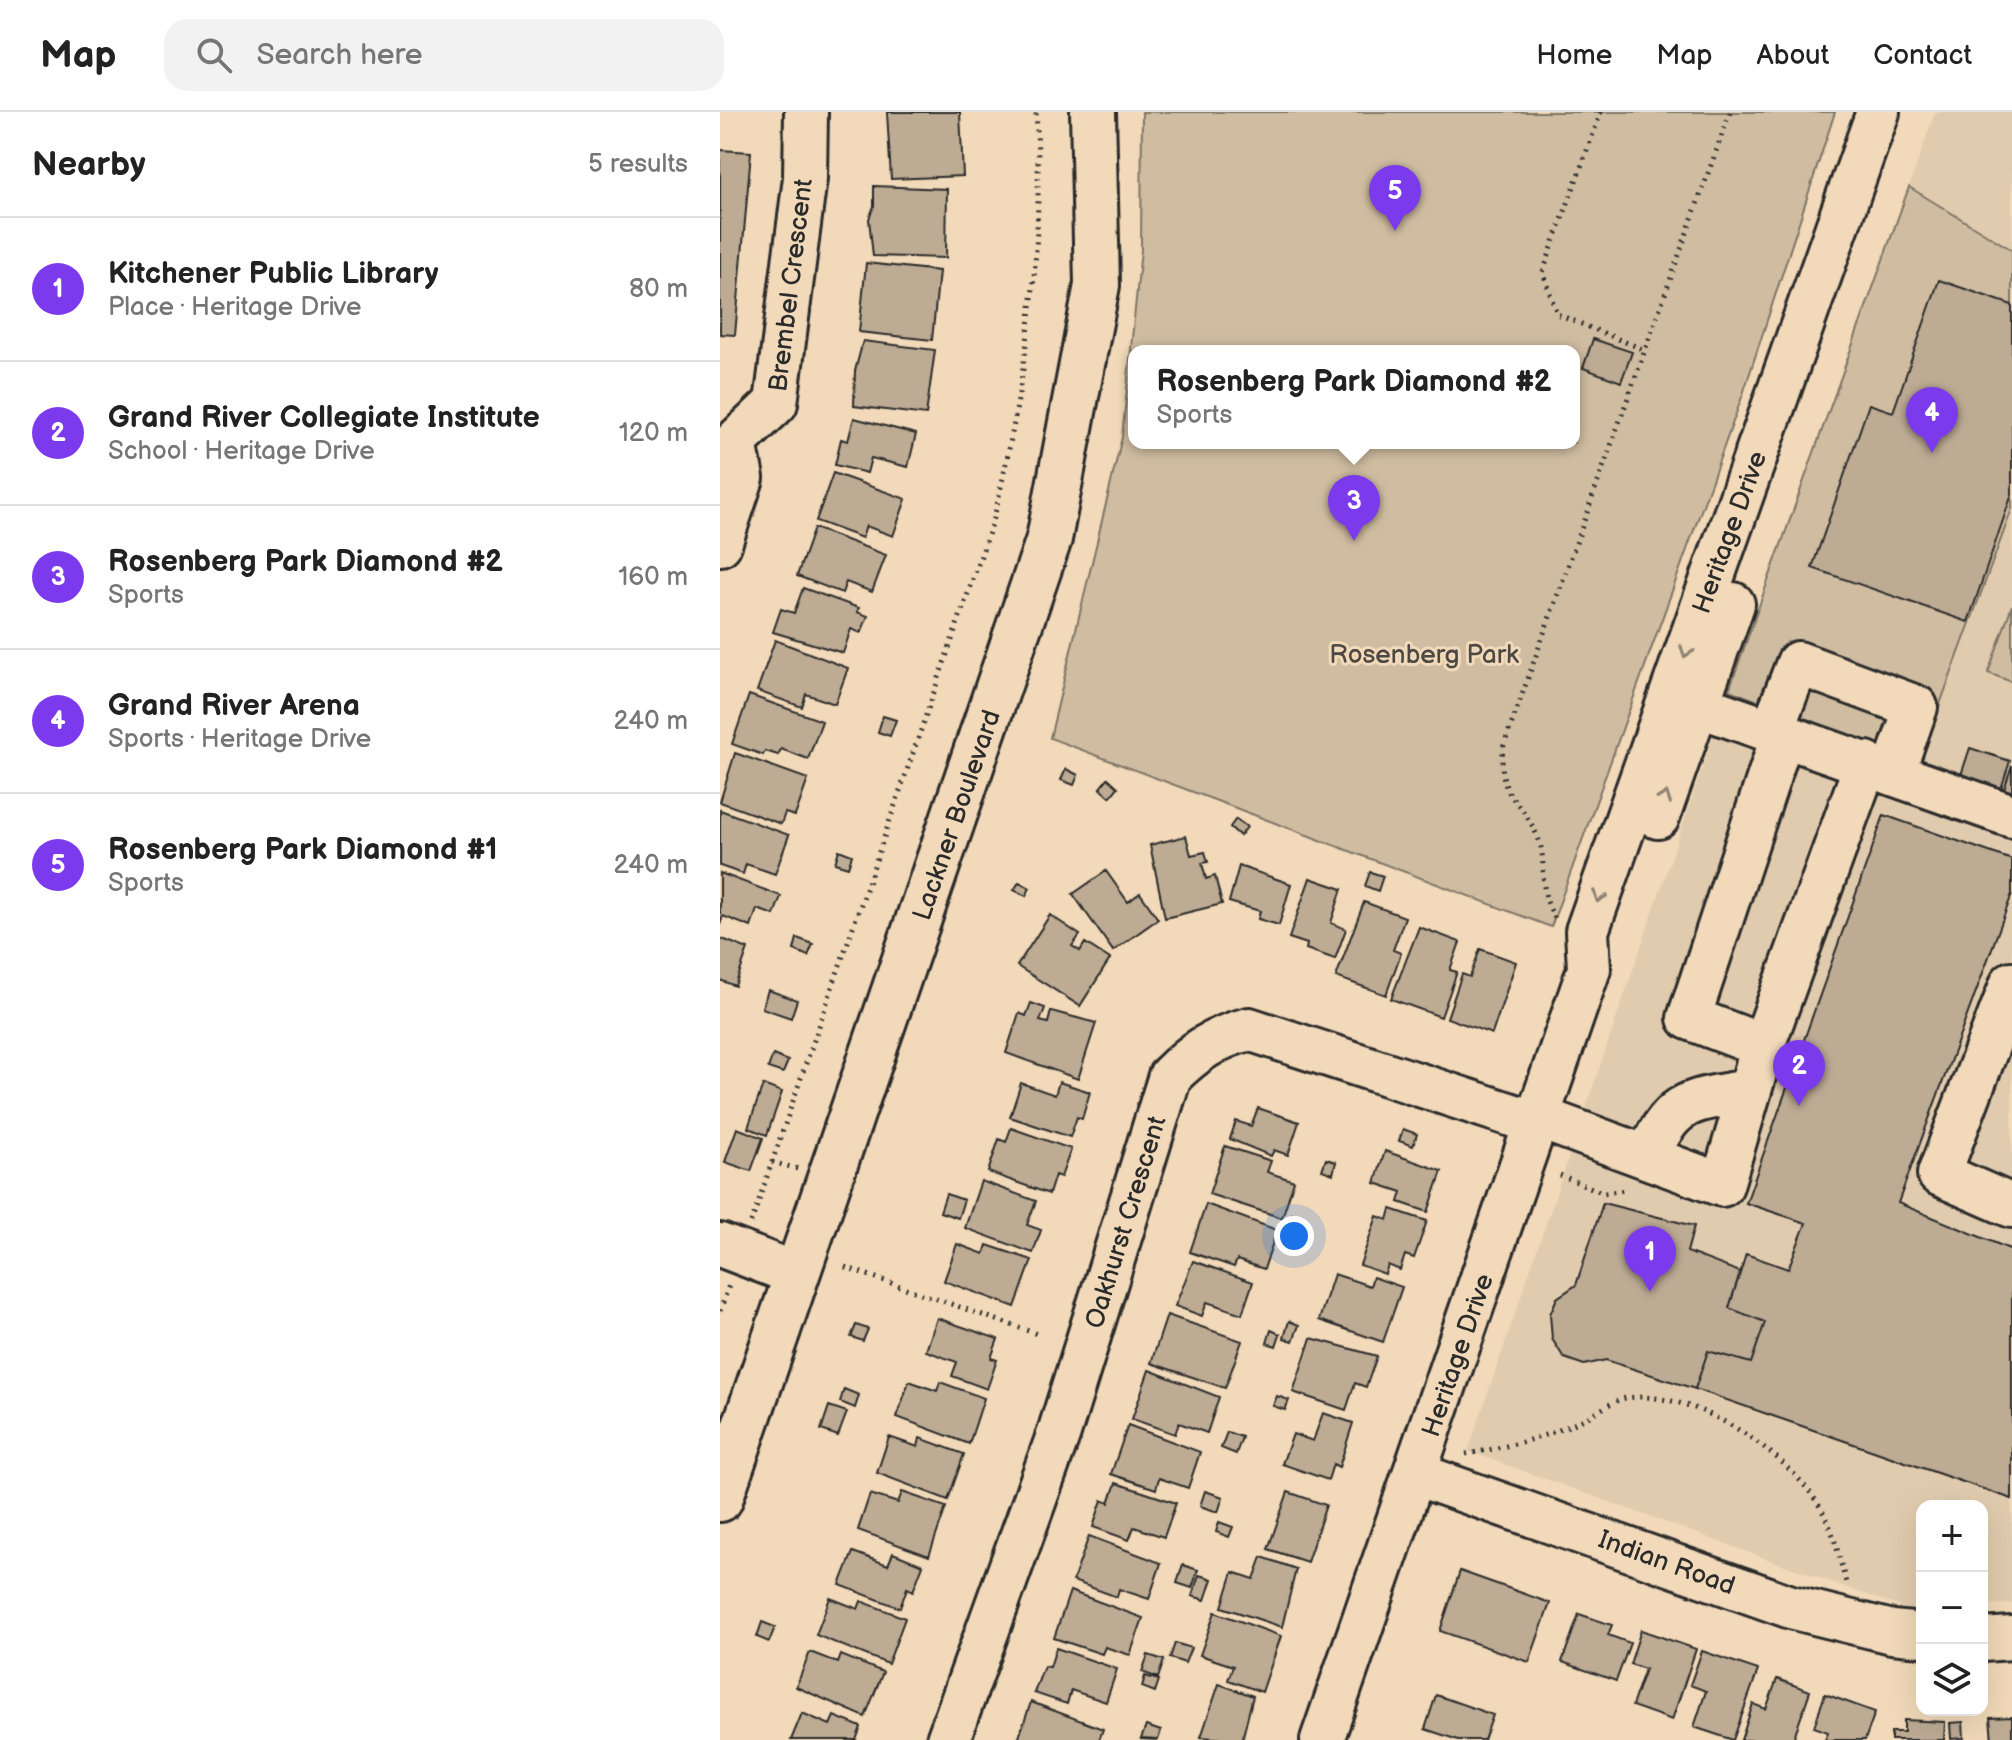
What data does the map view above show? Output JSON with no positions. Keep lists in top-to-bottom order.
{
  "streets": {
    "main road": ["Lackner Boulevard"],
    "street": [
      "Brembel Crescent",
      "Heritage Drive",
      "Oakhurst Crescent",
      "Indian Road"
    ]
  },
  "crossings": [
    ["Heritage Drive", "Oakhurst Crescent"],
    ["Heritage Drive", "Indian Road"]
  ],
  "parks": ["Rosenberg Park"],
  "page": {
    "header": "Map",
    "search": "Search here",
    "nav": [
      "Home",
      "Map",
      "About",
      "Contact"
    ],
    "heading": ["Nearby", "5 results"],
    "pins": [
      "5",
      "4",
      "3",
      "2",
      "1"
    ],
    "list": [
      {
        "mark": "1",
        "name": "Kitchener Public Library",
        "note": "Place · Heritage Drive",
        "value": "80 m"
      },
      {
        "mark": "2",
        "name": "Grand River Collegiate Institute",
        "note": "School · Heritage Drive",
        "value": "120 m"
      },
      {
        "mark": "3",
        "name": "Rosenberg Park Diamond #2",
        "note": "Sports",
        "value": "160 m"
      },
      {
        "mark": "4",
        "name": "Grand River Arena",
        "note": "Sports · Heritage Drive",
        "value": "240 m"
      },
      {
        "mark": "5",
        "name": "Rosenberg Park Diamond #1",
        "note": "Sports",
        "value": "240 m"
      }
    ],
    "popup": ["Rosenberg Park Diamond #2", "Sports"],
    "map_buttons": ["+", "−"]
  }
}
